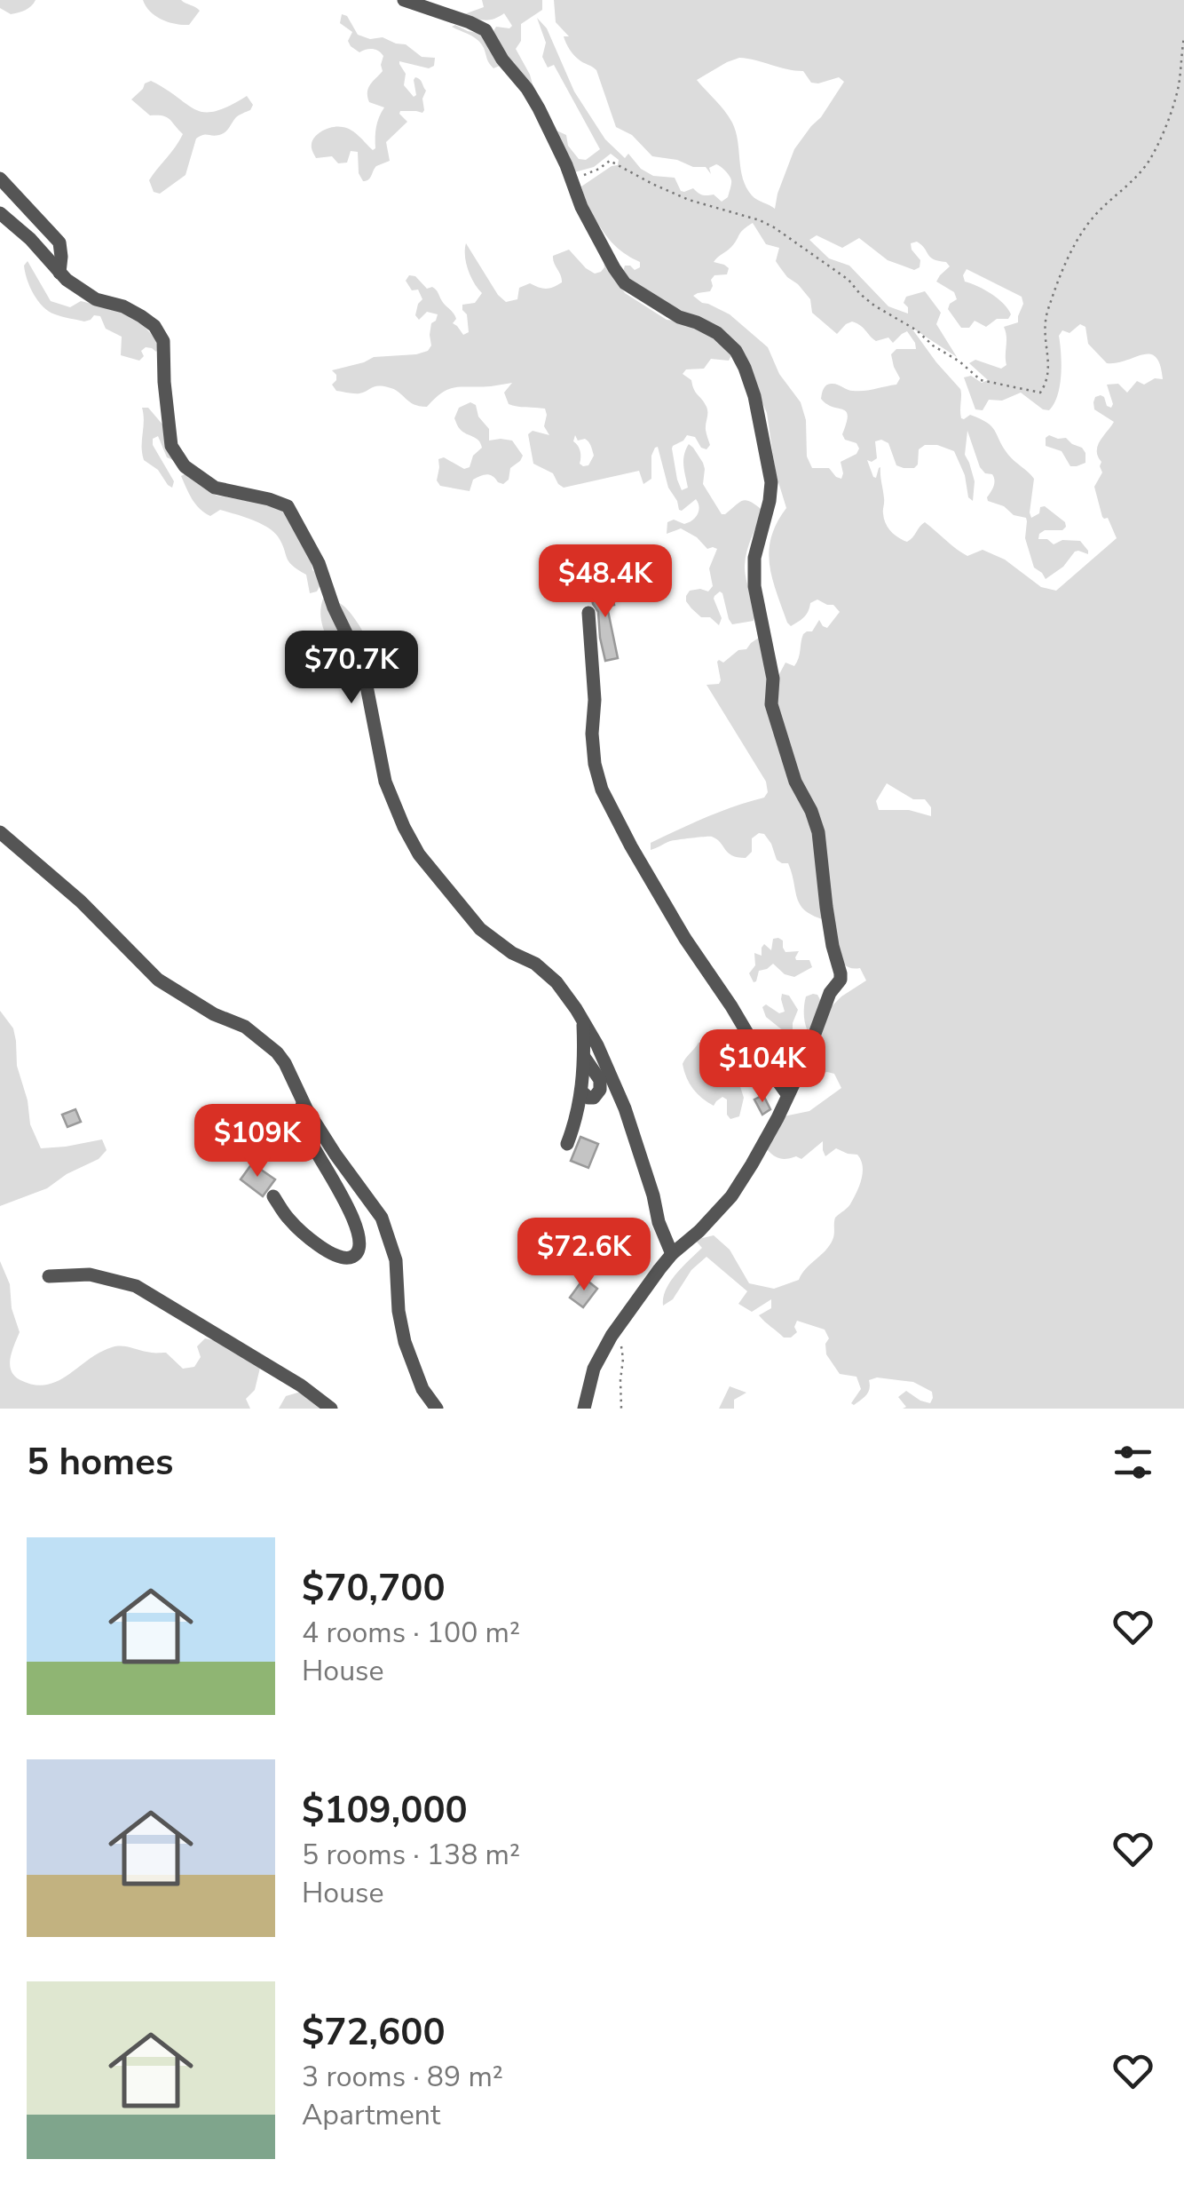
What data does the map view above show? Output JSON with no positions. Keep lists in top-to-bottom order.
{
  "page": {
    "price": [
      "$48.4K",
      "$70.7K",
      "$104K",
      "$109K",
      "$72.6K"
    ],
    "heading": "5 homes",
    "list": [
      {
        "name": "$70,700",
        "note": "4 rooms · 100 m² · House"
      },
      {
        "name": "$109,000",
        "note": "5 rooms · 138 m² · House"
      },
      {
        "name": "$72,600",
        "note": "3 rooms · 89 m² · Apartment"
      }
    ]
  }
}
